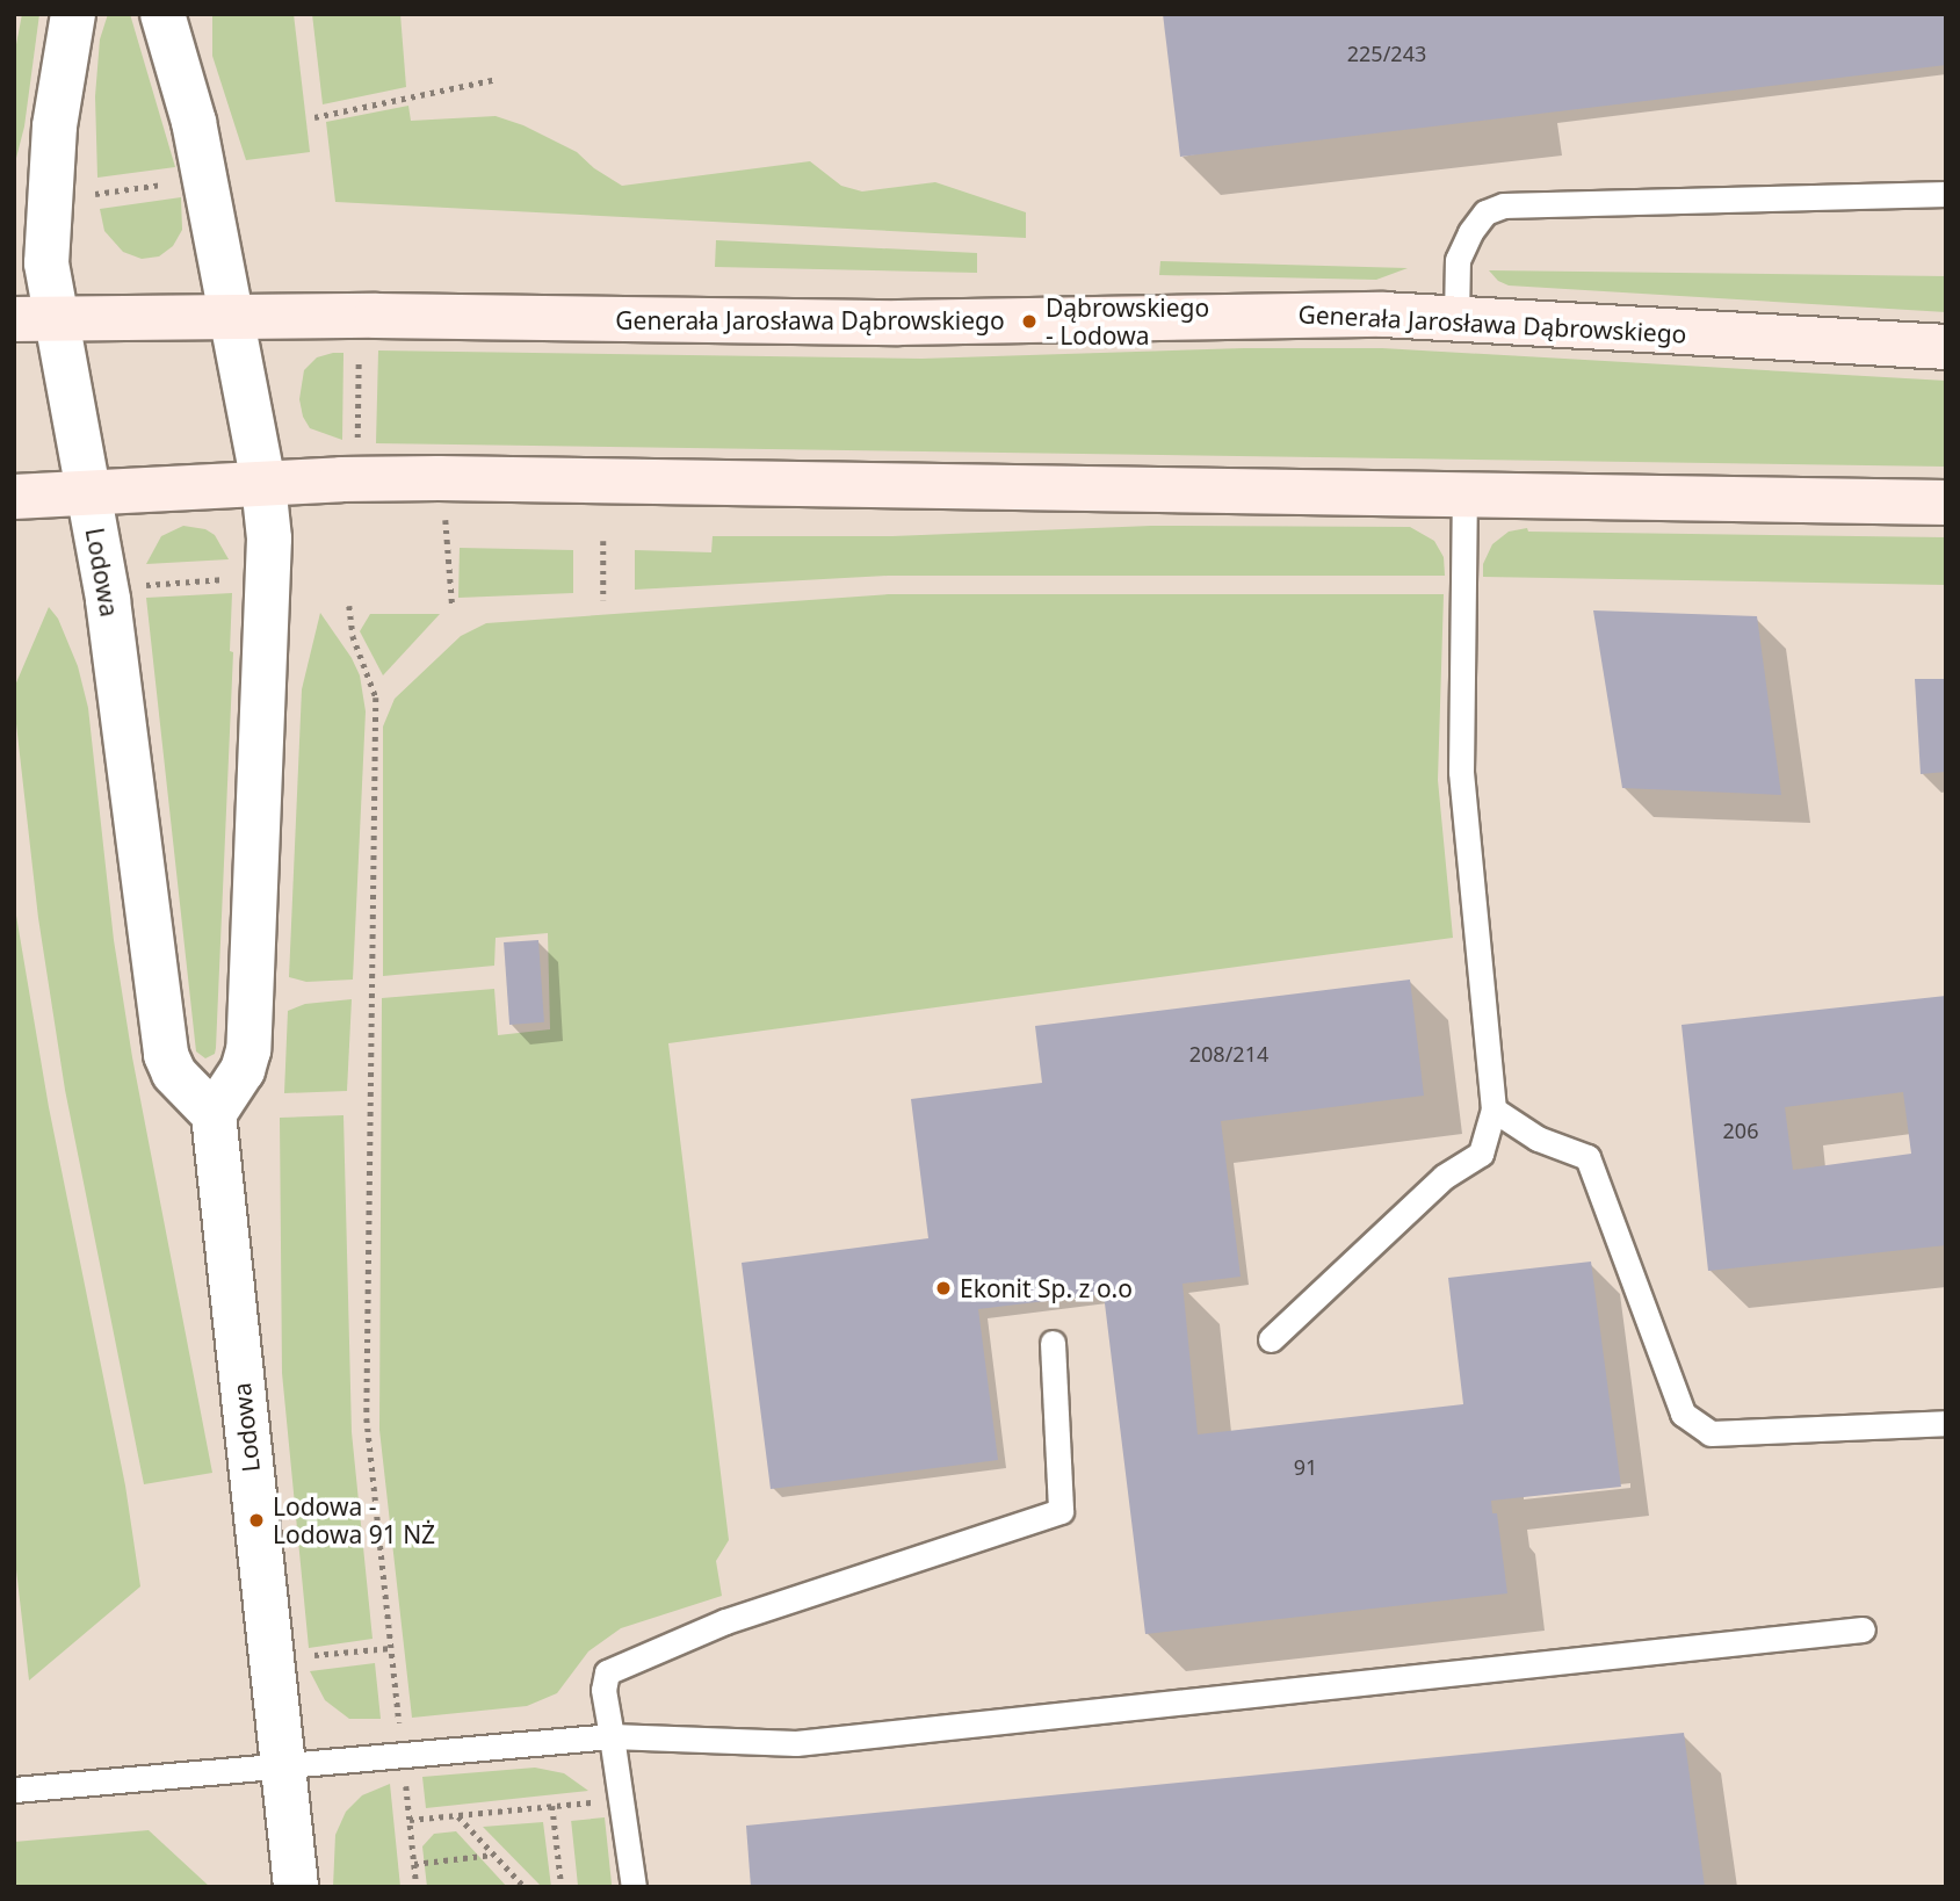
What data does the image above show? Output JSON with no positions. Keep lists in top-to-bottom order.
{
  "streets": {
    "main road": ["Generała Jarosława Dąbrowskiego"],
    "street": ["Lodowa"]
  },
  "crossings": [
    ["Generała Jarosława Dąbrowskiego", "Lodowa"]
  ],
  "places": ["Dąbrowskiego - Lodowa", "Ekonit Sp. z o.o", "Lodowa - Lodowa 91 NŻ"],
  "house_numbers": [
    "225/243",
    "208/214",
    "206",
    "91"
  ]
}
